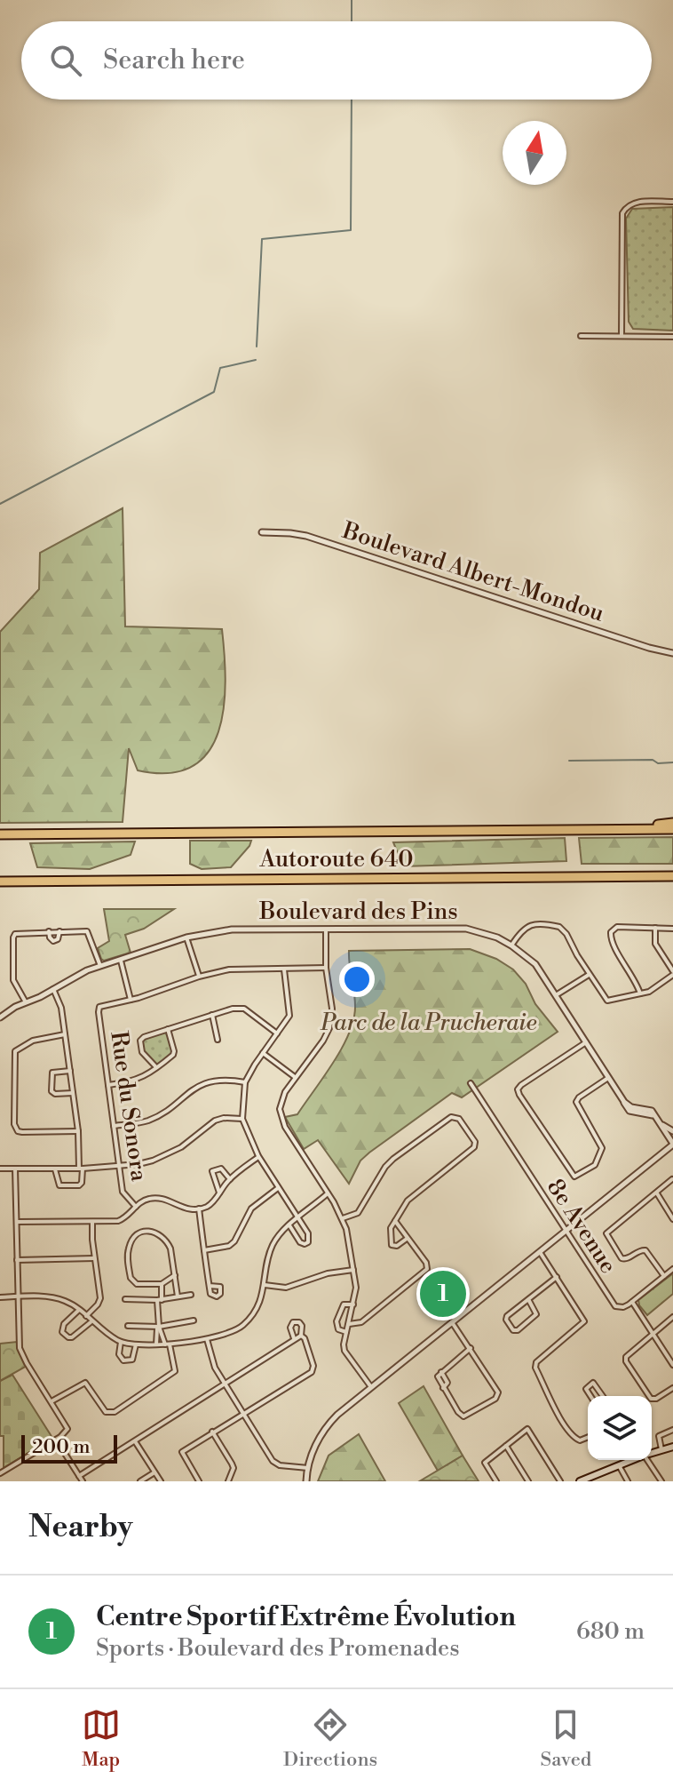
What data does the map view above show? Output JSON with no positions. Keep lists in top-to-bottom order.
{
  "streets": {
    "highway": ["Autoroute 640"],
    "street": [
      "Boulevard Albert-Mondou",
      "Boulevard des Pins",
      "Rue du Sonora",
      "8e Avenue"
    ]
  },
  "parks": ["Parc de la Prucheraie"],
  "scale_bar": "200 m",
  "north": "top",
  "page": {
    "search": "Search here",
    "pins": "1",
    "scale": "200 m",
    "heading": "Nearby",
    "list": [
      {
        "mark": "1",
        "name": "Centre Sportif Extrême Évolution",
        "note": "Sports · Boulevard des Promenades",
        "value": "680 m"
      }
    ],
    "nav": ["Map", "Directions", "Saved"]
  }
}
